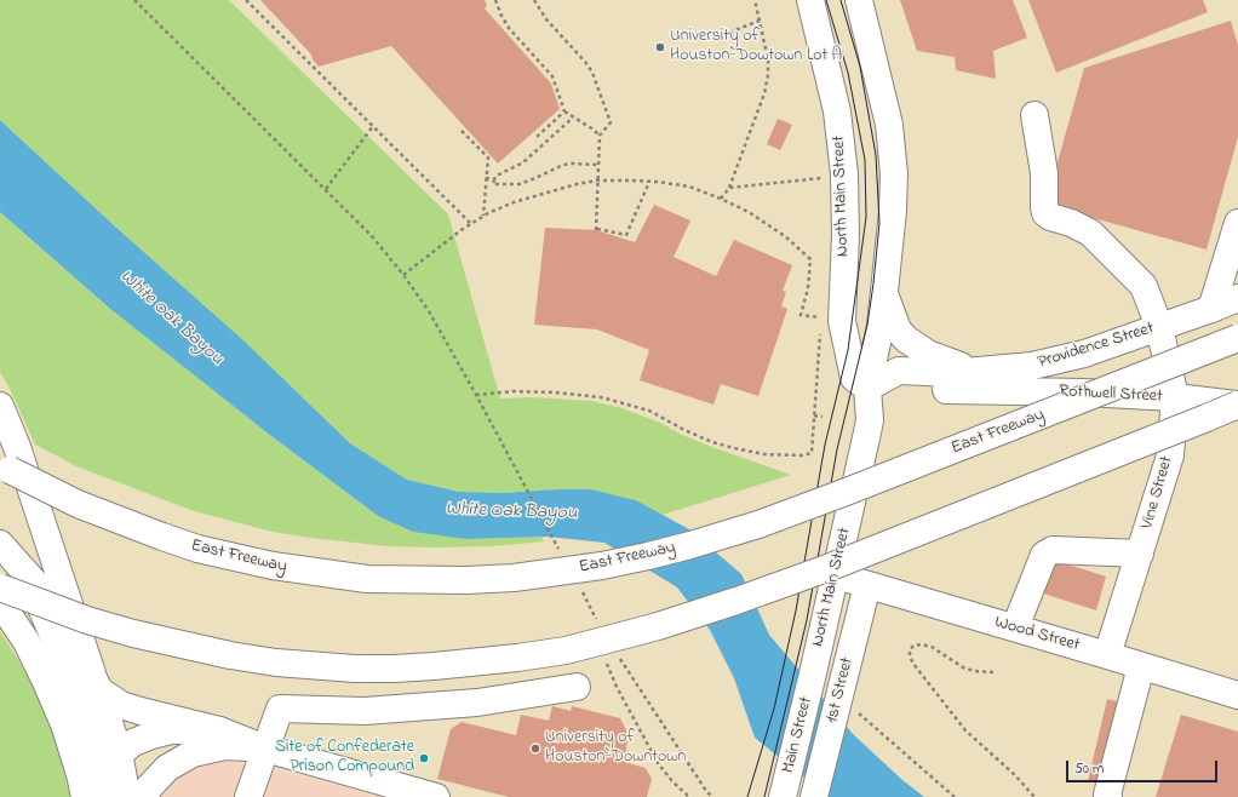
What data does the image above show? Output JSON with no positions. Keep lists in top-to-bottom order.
{
  "streets": {
    "main road": [
      "North Main Street",
      "Providence Street",
      "Rothwell Street",
      "East Freeway",
      "Vine Street",
      "Wood Street",
      "1st Street",
      "Main Street"
    ]
  },
  "crossings": [
    ["North Main Street", "Providence Street"],
    ["North Main Street", "Rothwell Street"],
    ["North Main Street", "Wood Street"],
    ["North Main Street", "Main Street"],
    ["Providence Street", "Rothwell Street"],
    ["Providence Street", "Vine Street"],
    ["Rothwell Street", "Vine Street"],
    ["Vine Street", "Wood Street"],
    ["Wood Street", "1st Street"]
  ],
  "water": ["White Oak Bayou"],
  "places": ["University of Houston-Dowtown Lot A", "University of Houston-Downtown", "Site of Confederate Prison Compound"],
  "scale_bar": "50 m"
}
